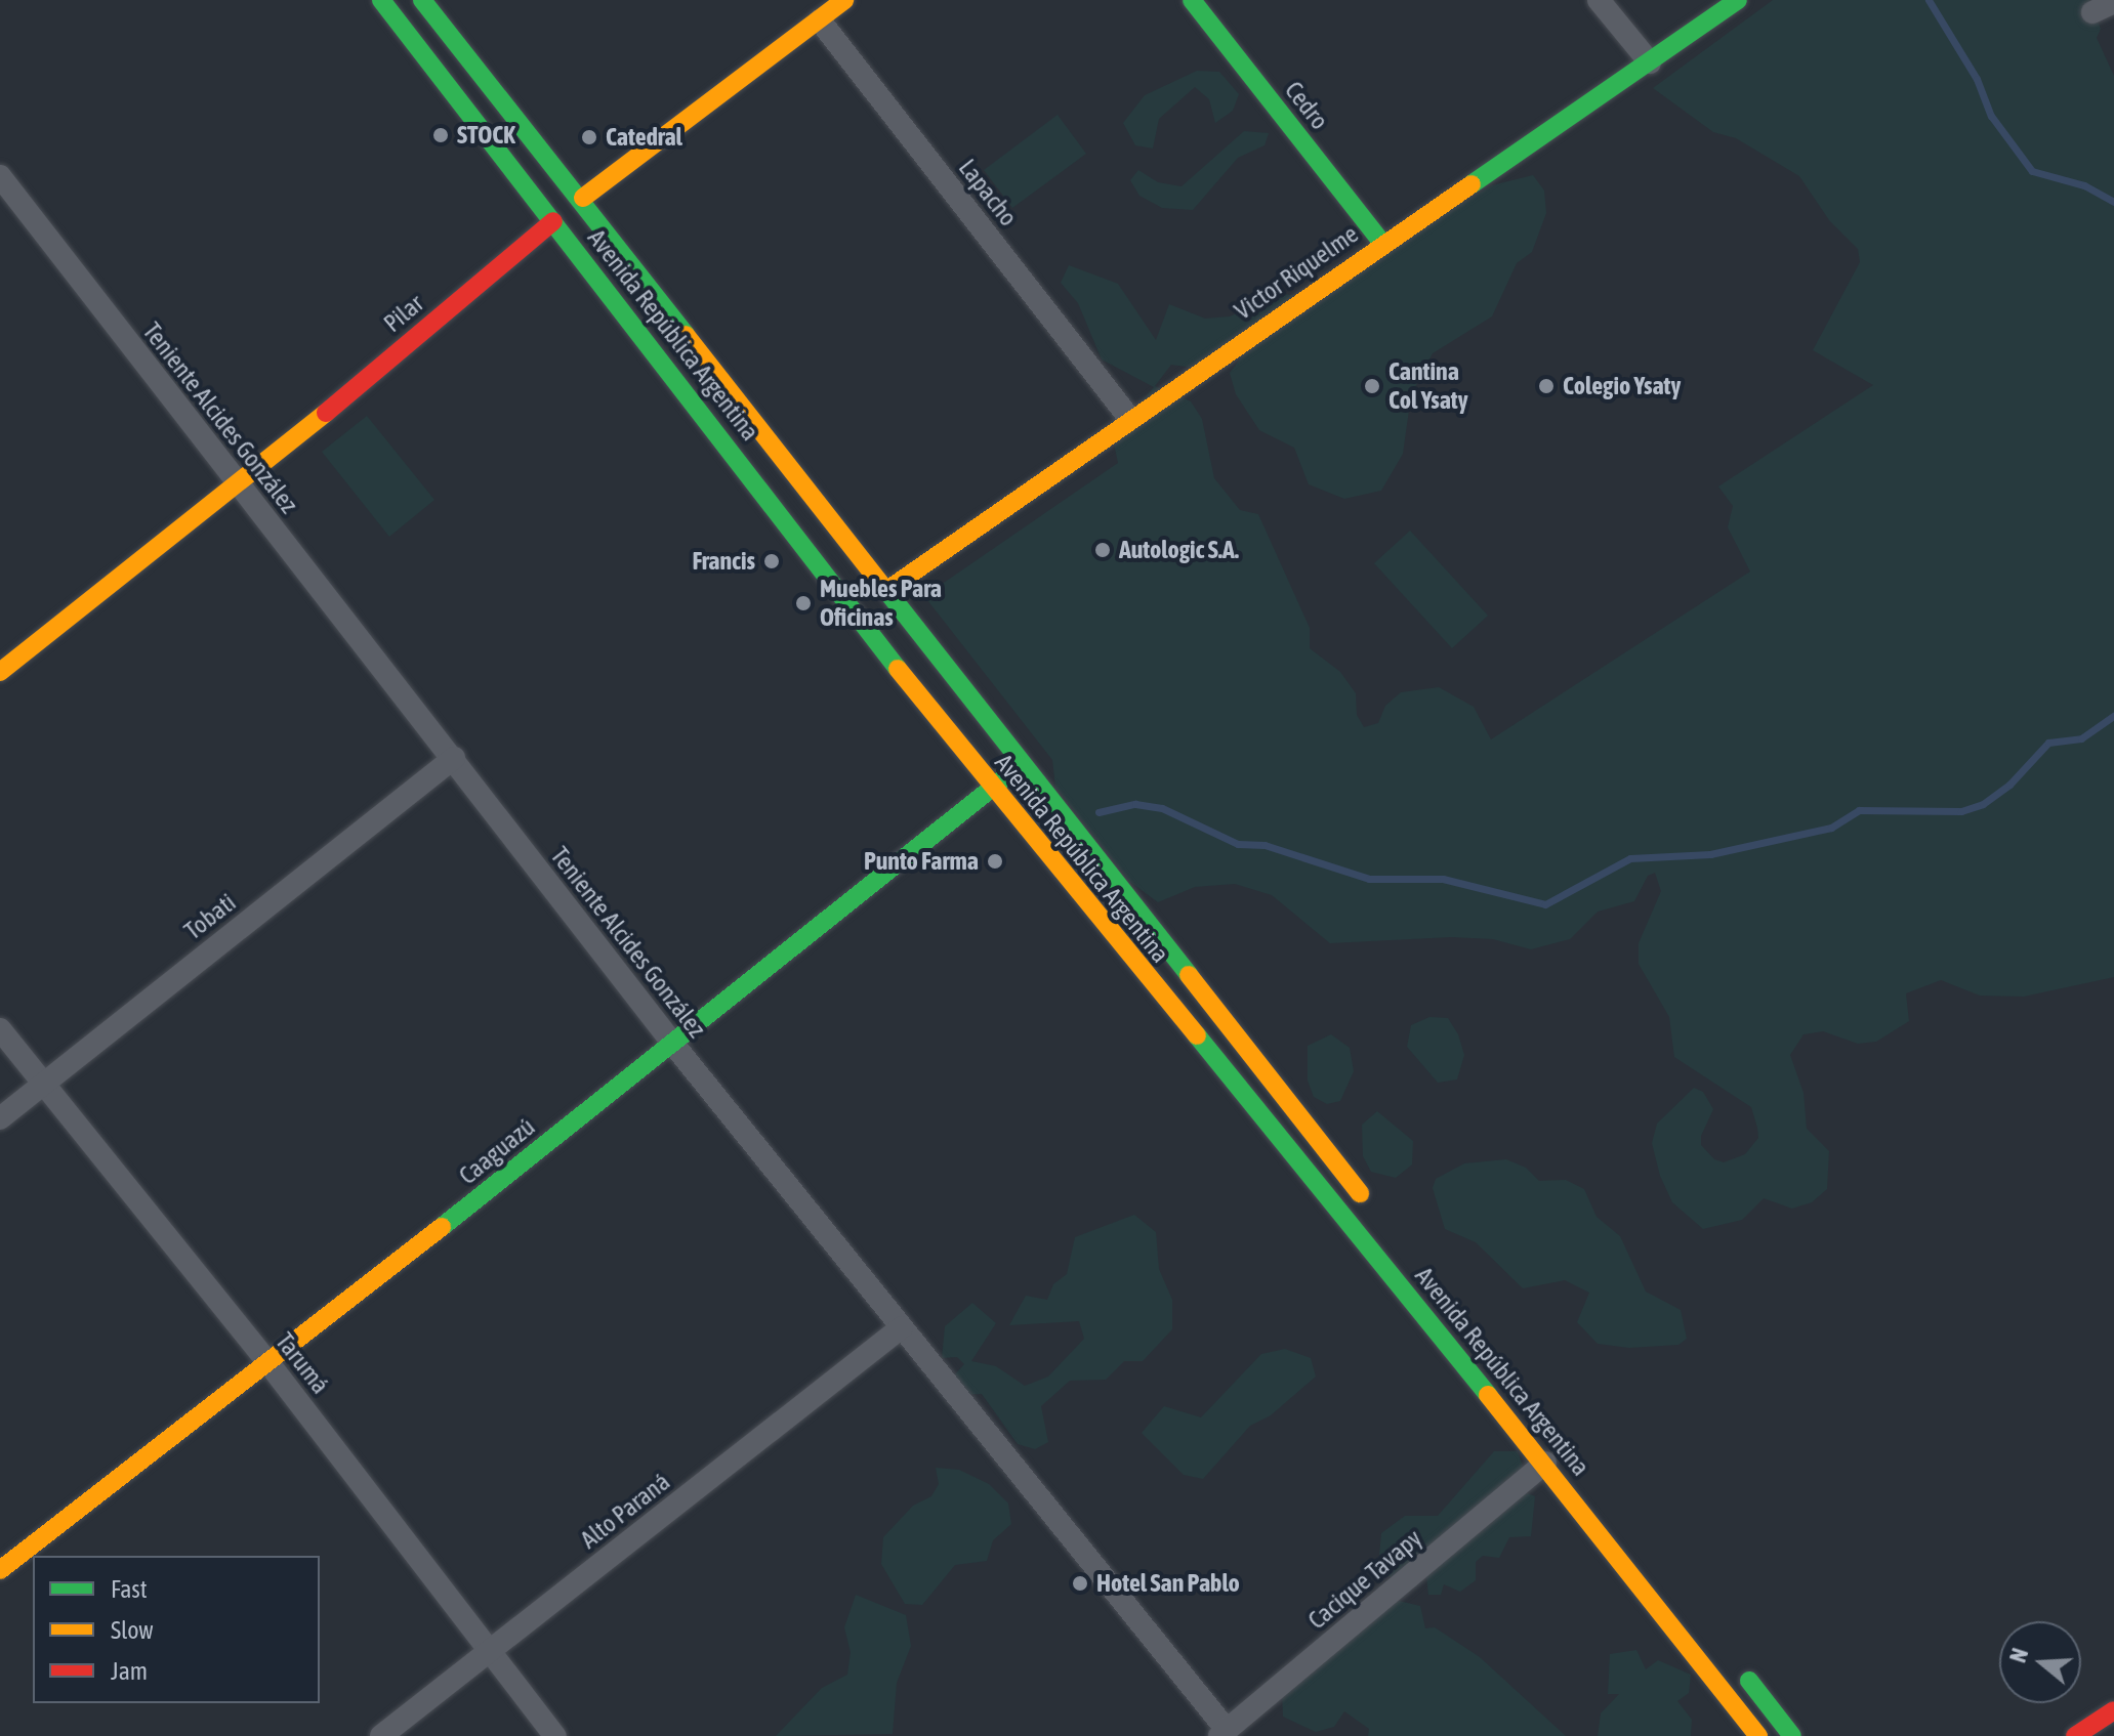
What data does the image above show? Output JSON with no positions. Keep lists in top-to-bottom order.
{
  "streets": {
    "main road": [
      "Cedro",
      "Lapacho",
      "Victor Riquelme",
      "Pilar",
      "Avenida República Argentina",
      "Caaguazú"
    ],
    "street": [
      "Teniente Alcides González",
      "Tobati",
      "Tarumá",
      "Alto Paraná",
      "Cacique Tavapy"
    ]
  },
  "crossings": [
    ["Cedro", "Victor Riquelme"],
    ["Lapacho", "Victor Riquelme"],
    ["Lapacho", "Pilar"],
    ["Victor Riquelme", "Avenida República Argentina"],
    ["Pilar", "Avenida República Argentina"],
    ["Pilar", "Teniente Alcides González"],
    ["Avenida República Argentina", "Caaguazú"],
    ["Avenida República Argentina", "Cacique Tavapy"],
    ["Teniente Alcides González", "Tobati"],
    ["Teniente Alcides González", "Caaguazú"],
    ["Teniente Alcides González", "Alto Paraná"],
    ["Teniente Alcides González", "Cacique Tavapy"],
    ["Tobati", "Tarumá"],
    ["Caaguazú", "Tarumá"],
    ["Tarumá", "Alto Paraná"]
  ],
  "places": [
    "STOCK",
    "Catedral",
    "Cantina Col Ysaty",
    "Colegio Ysaty",
    "Autologic S.A.",
    "Francis",
    "Muebles Para Oficinas",
    "Punto Farma",
    "Hotel San Pablo"
  ],
  "legend": ["Fast", "Slow", "Jam"],
  "north": "left"
}
